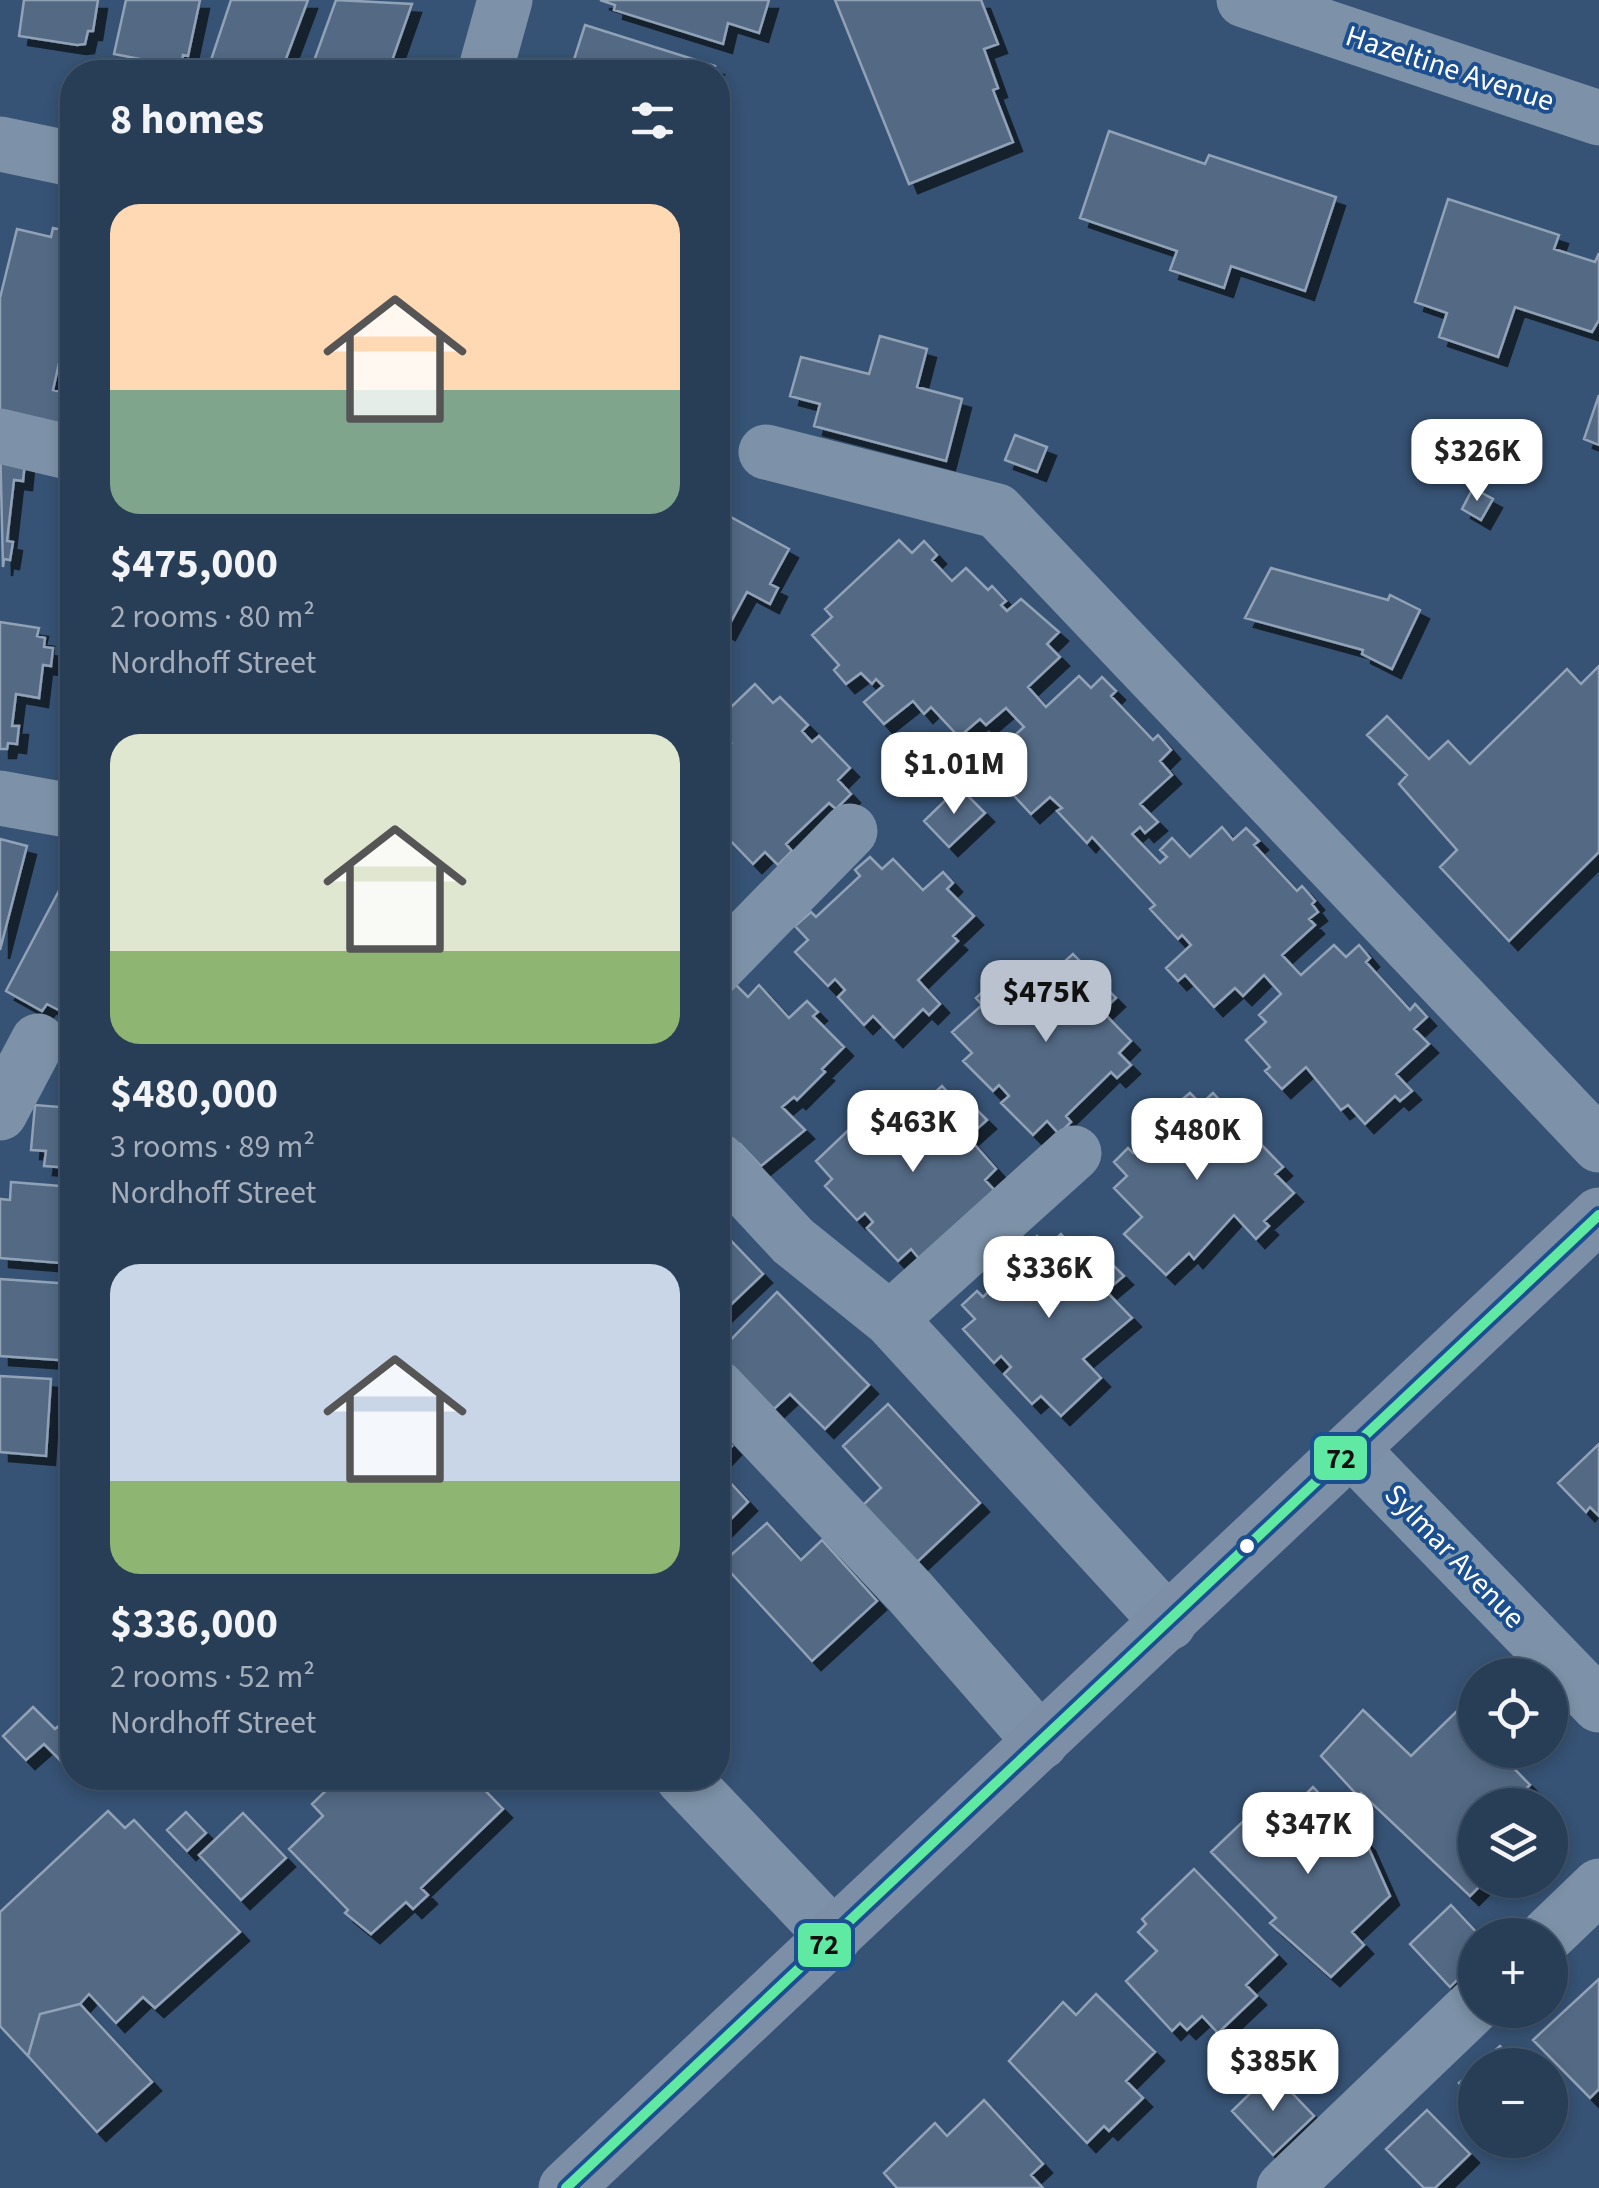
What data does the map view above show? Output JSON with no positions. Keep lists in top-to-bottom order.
{
  "streets": {
    "street": ["Hazeltine Avenue", "Sylmar Avenue"]
  },
  "lines": ["transit line 72"],
  "page": {
    "heading": "8 homes",
    "list": [
      {
        "name": "$475,000",
        "note": "2 rooms · 80 m² · Nordhoff Street"
      },
      {
        "name": "$480,000",
        "note": "3 rooms · 89 m² · Nordhoff Street"
      },
      {
        "name": "$336,000",
        "note": "2 rooms · 52 m² · Nordhoff Street"
      }
    ],
    "price": [
      "$326K",
      "$1.01M",
      "$475K",
      "$463K",
      "$480K",
      "$336K",
      "$347K",
      "$385K"
    ],
    "map_buttons": ["+", "−"]
  }
}
